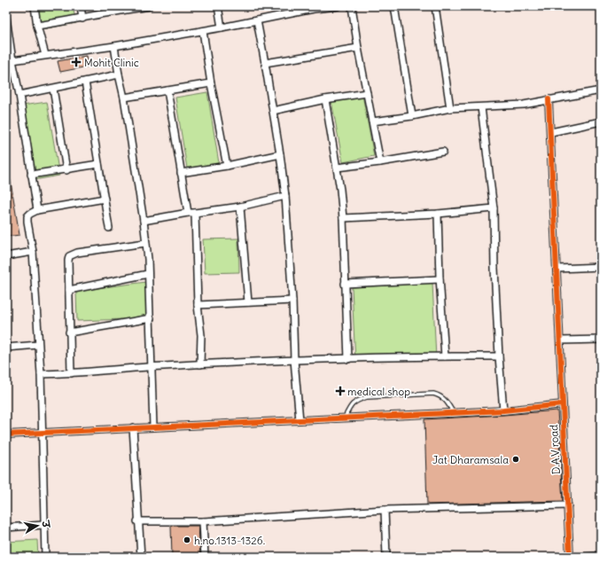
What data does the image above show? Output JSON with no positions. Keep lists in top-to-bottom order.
{
  "streets": {
    "street": ["D.A.V road"]
  },
  "places": {
    "health": ["Mohit Clinic", "medical shop"],
    "other": ["Jat Dharamsala", "h.no.1313-1326."]
  },
  "north": "right"
}
